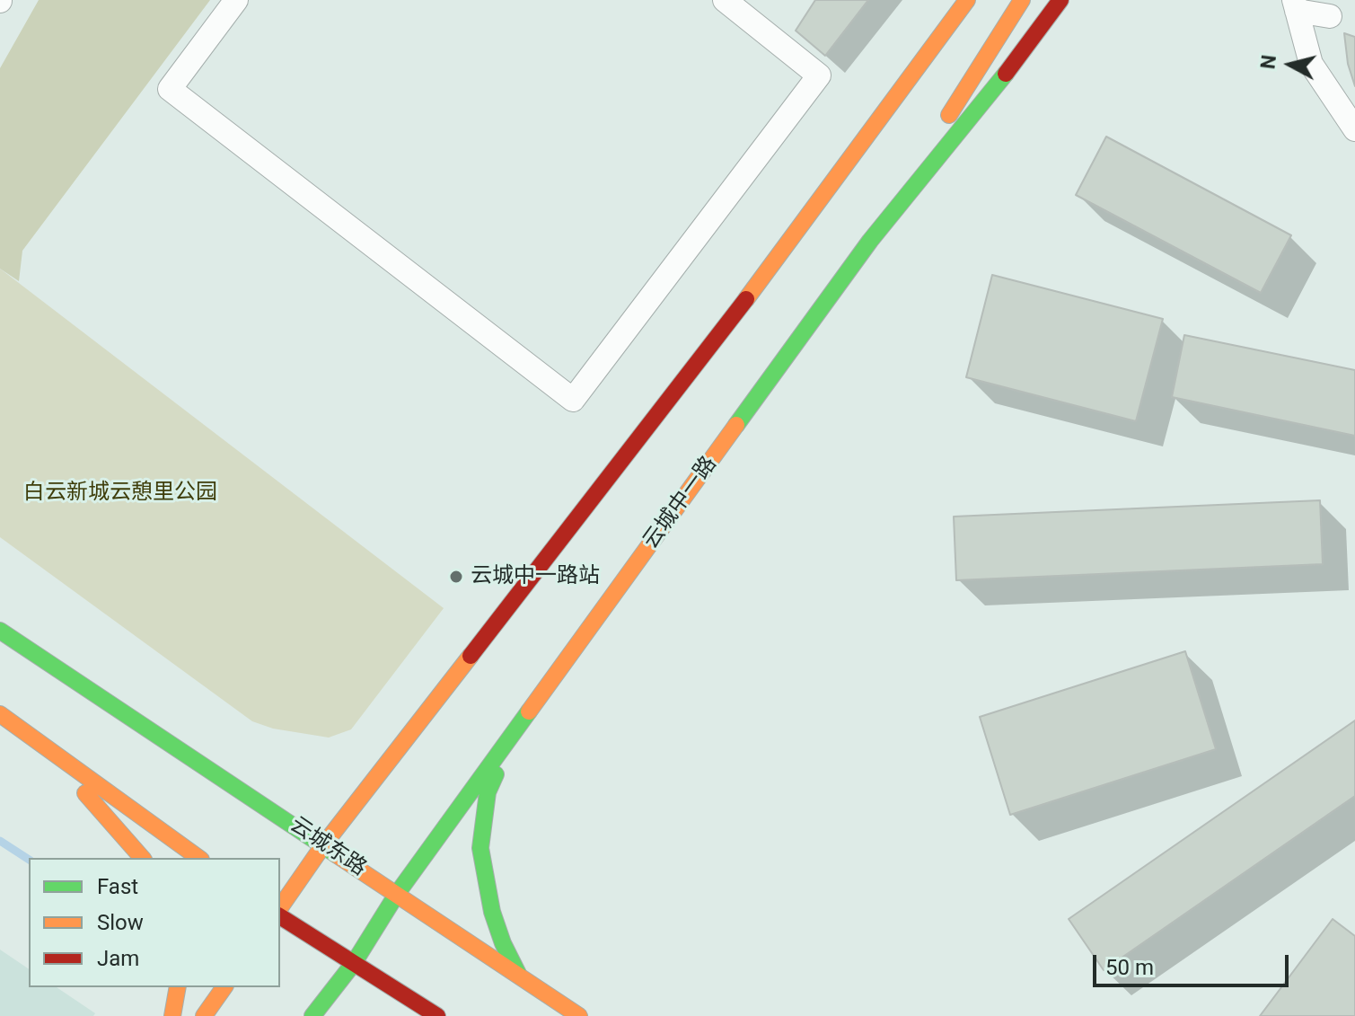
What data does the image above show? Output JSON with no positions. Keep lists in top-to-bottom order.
{
  "streets": {
    "main road": ["云城中一路", "云城东路"]
  },
  "crossings": [
    ["云城中一路", "云城东路"]
  ],
  "parks": ["白云新城云憩里公园"],
  "places": ["云城中一路站"],
  "legend": ["Fast", "Slow", "Jam"],
  "scale_bar": "50 m",
  "north": "left"
}
